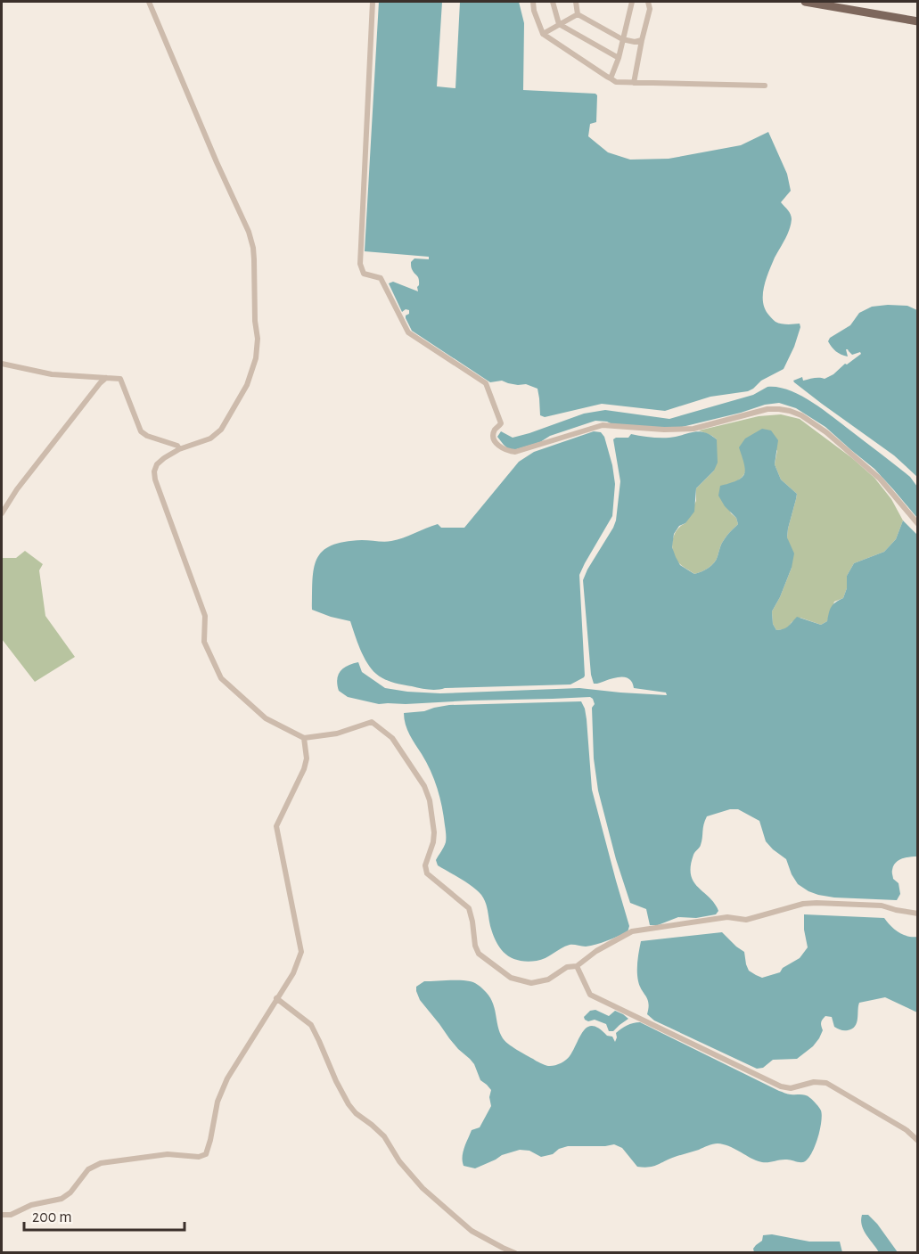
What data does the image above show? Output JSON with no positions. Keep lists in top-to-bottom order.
{
  "scale_bar": "200 m"
}
